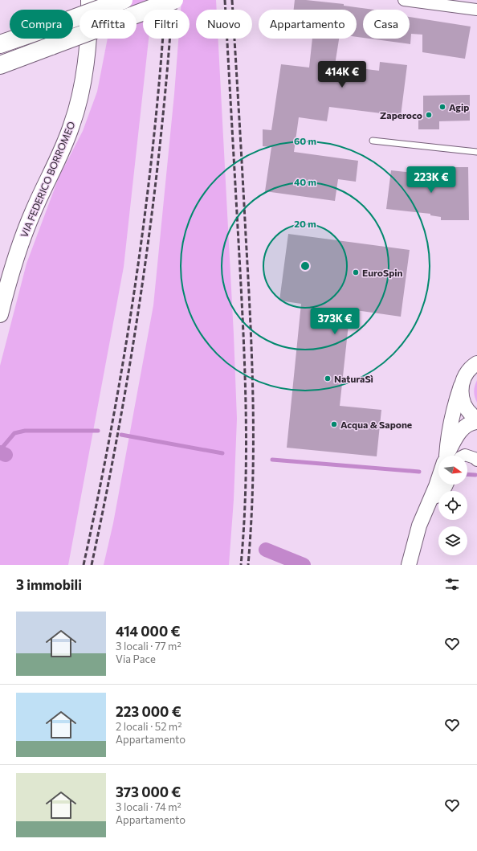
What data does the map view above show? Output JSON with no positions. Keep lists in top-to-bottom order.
{
  "streets": {
    "main road": ["VIA FEDERICO BORROMEO"]
  },
  "places": [
    "Agip",
    "Zaperoco",
    "EuroSpin",
    "NaturaSì",
    "Acqua & Sapone"
  ],
  "north": "right",
  "page": {
    "chip": [
      "Compra",
      "Affitta",
      "Filtri",
      "Nuovo",
      "Appartamento",
      "Casa"
    ],
    "price": ["414K €", "223K €", "373K €"],
    "heading": "3 immobili",
    "list": [
      {
        "name": "414 000 €",
        "note": "3 locali · 77 m² · Via Pace"
      },
      {
        "name": "223 000 €",
        "note": "2 locali · 52 m² · Appartamento"
      },
      {
        "name": "373 000 €",
        "note": "3 locali · 74 m² · Appartamento"
      }
    ]
  },
  "rings": ["60 m", "40 m", "20 m"]
}
